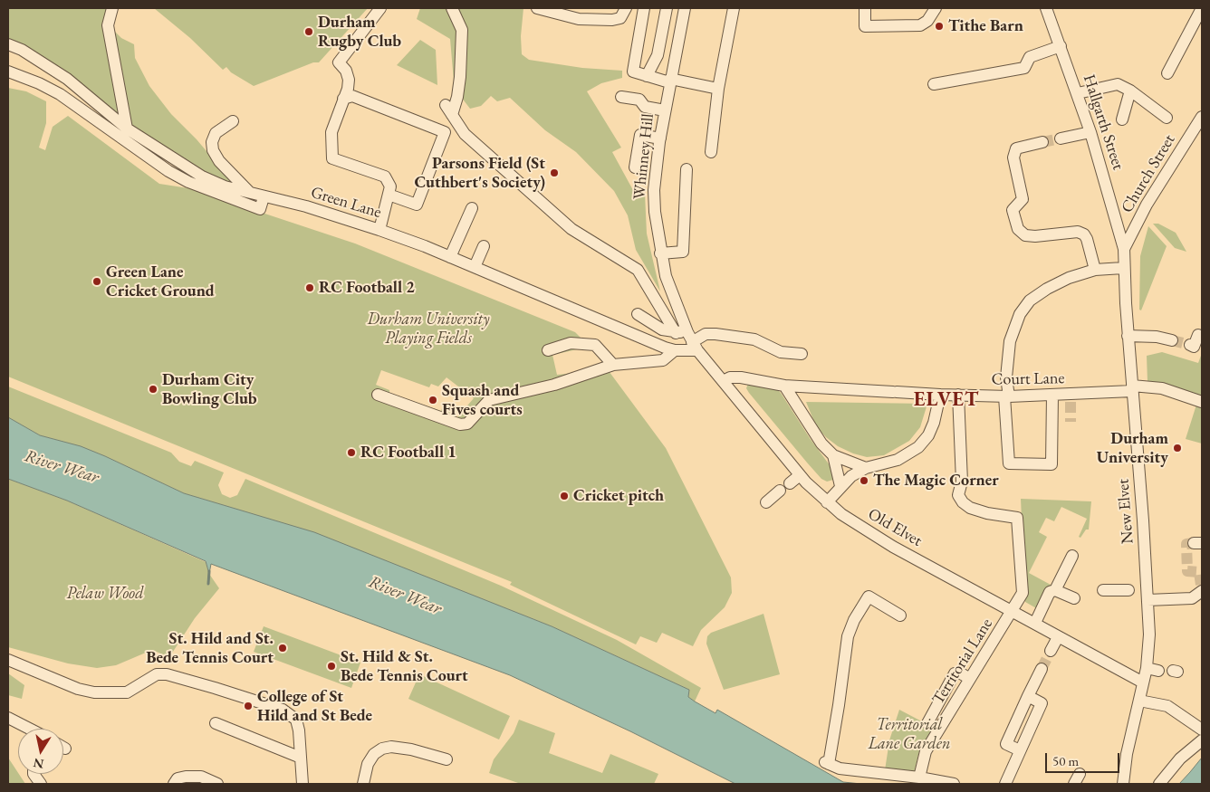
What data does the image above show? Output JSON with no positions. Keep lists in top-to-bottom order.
{
  "streets": {
    "street": [
      "Hallgarth Street",
      "Whinney Hill",
      "Church Street",
      "Green Lane",
      "Court Lane",
      "New Elvet",
      "Old Elvet",
      "Territorial Lane"
    ]
  },
  "crossings": [
    ["Hallgarth Street", "Church Street"],
    ["Hallgarth Street", "New Elvet"],
    ["Whinney Hill", "Green Lane"],
    ["Whinney Hill", "Old Elvet"],
    ["Church Street", "New Elvet"],
    ["Green Lane", "Old Elvet"],
    ["Court Lane", "New Elvet"],
    ["Court Lane", "Old Elvet"],
    ["Court Lane", "Territorial Lane"],
    ["New Elvet", "Old Elvet"],
    ["Old Elvet", "Territorial Lane"]
  ],
  "districts": ["ELVET"],
  "water": ["River Wear"],
  "parks": ["Durham University Playing Fields", "Pelaw Wood", "Territorial Lane Garden"],
  "places": [
    "Tithe Barn",
    "Durham Rugby Club",
    "Parsons Field (St Cuthbert's Society)",
    "Green Lane Cricket Ground",
    "RC Football 2",
    "Durham City Bowling Club",
    "Squash and Fives courts",
    "Durham University",
    "RC Football 1",
    "The Magic Corner",
    "Cricket pitch",
    "St. Hild and St. Bede Tennis Court",
    "St. Hild & St. Bede Tennis Court",
    "College of St Hild and St Bede"
  ],
  "scale_bar": "50 m",
  "north": "bottom"
}
